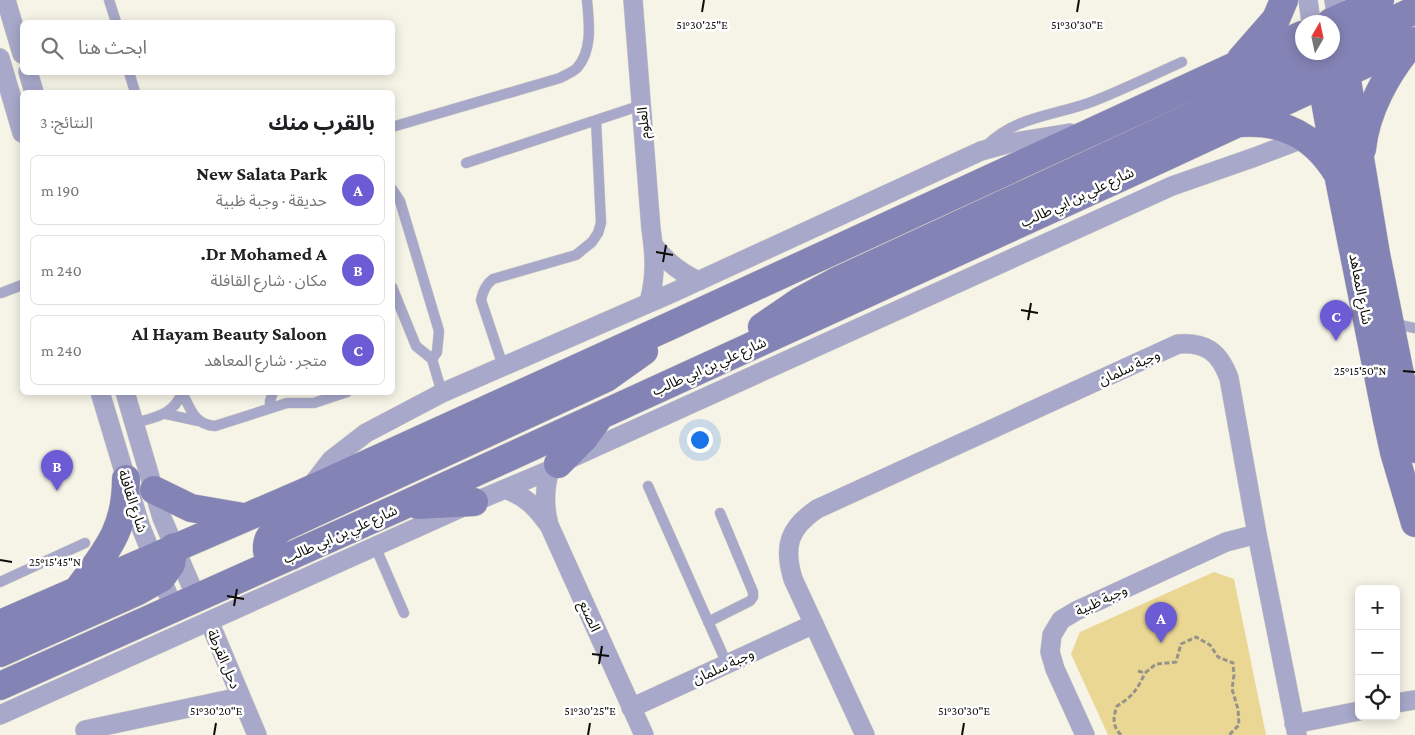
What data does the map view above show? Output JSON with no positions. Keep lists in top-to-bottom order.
{
  "streets": {
    "main road": ["شارع علي بن ابي طالب", "شارع المعاهد"],
    "street": [
      "العلوم",
      "وجبة سلمان",
      "شارع القافلة",
      "وجبة ظبية",
      "الصنع",
      "دحل القرطة"
    ]
  },
  "crossings": [
    ["شارع علي بن ابي طالب", "شارع القافلة"],
    ["شارع علي بن ابي طالب", "الصنع"],
    ["شارع علي بن ابي طالب", "دحل القرطة"],
    ["وجبة سلمان", "وجبة ظبية"],
    ["وجبة سلمان", "الصنع"]
  ],
  "north": "top",
  "page": {
    "search": "ابحث هنا",
    "heading": ["بالقرب منك", "النتائج: 3"],
    "list": [
      {
        "mark": "A",
        "name": "New Salata Park",
        "note": "حديقة · وجبة ظبية",
        "value": "190 m"
      },
      {
        "mark": "B",
        "name": "Dr Mohamed A.",
        "note": "مكان · شارع القافلة",
        "value": "240 m"
      },
      {
        "mark": "C",
        "name": "Al Hayam Beauty Saloon",
        "note": "متجر · شارع المعاهد",
        "value": "240 m"
      }
    ],
    "pins": ["C", "B", "A"],
    "map_buttons": ["+", "−"]
  },
  "coordinates": [
    "51°30'25\"E",
    "51°30'30\"E",
    "25°15'50\"N",
    "25°15'45\"N",
    "51°30'20\"E"
  ]
}
